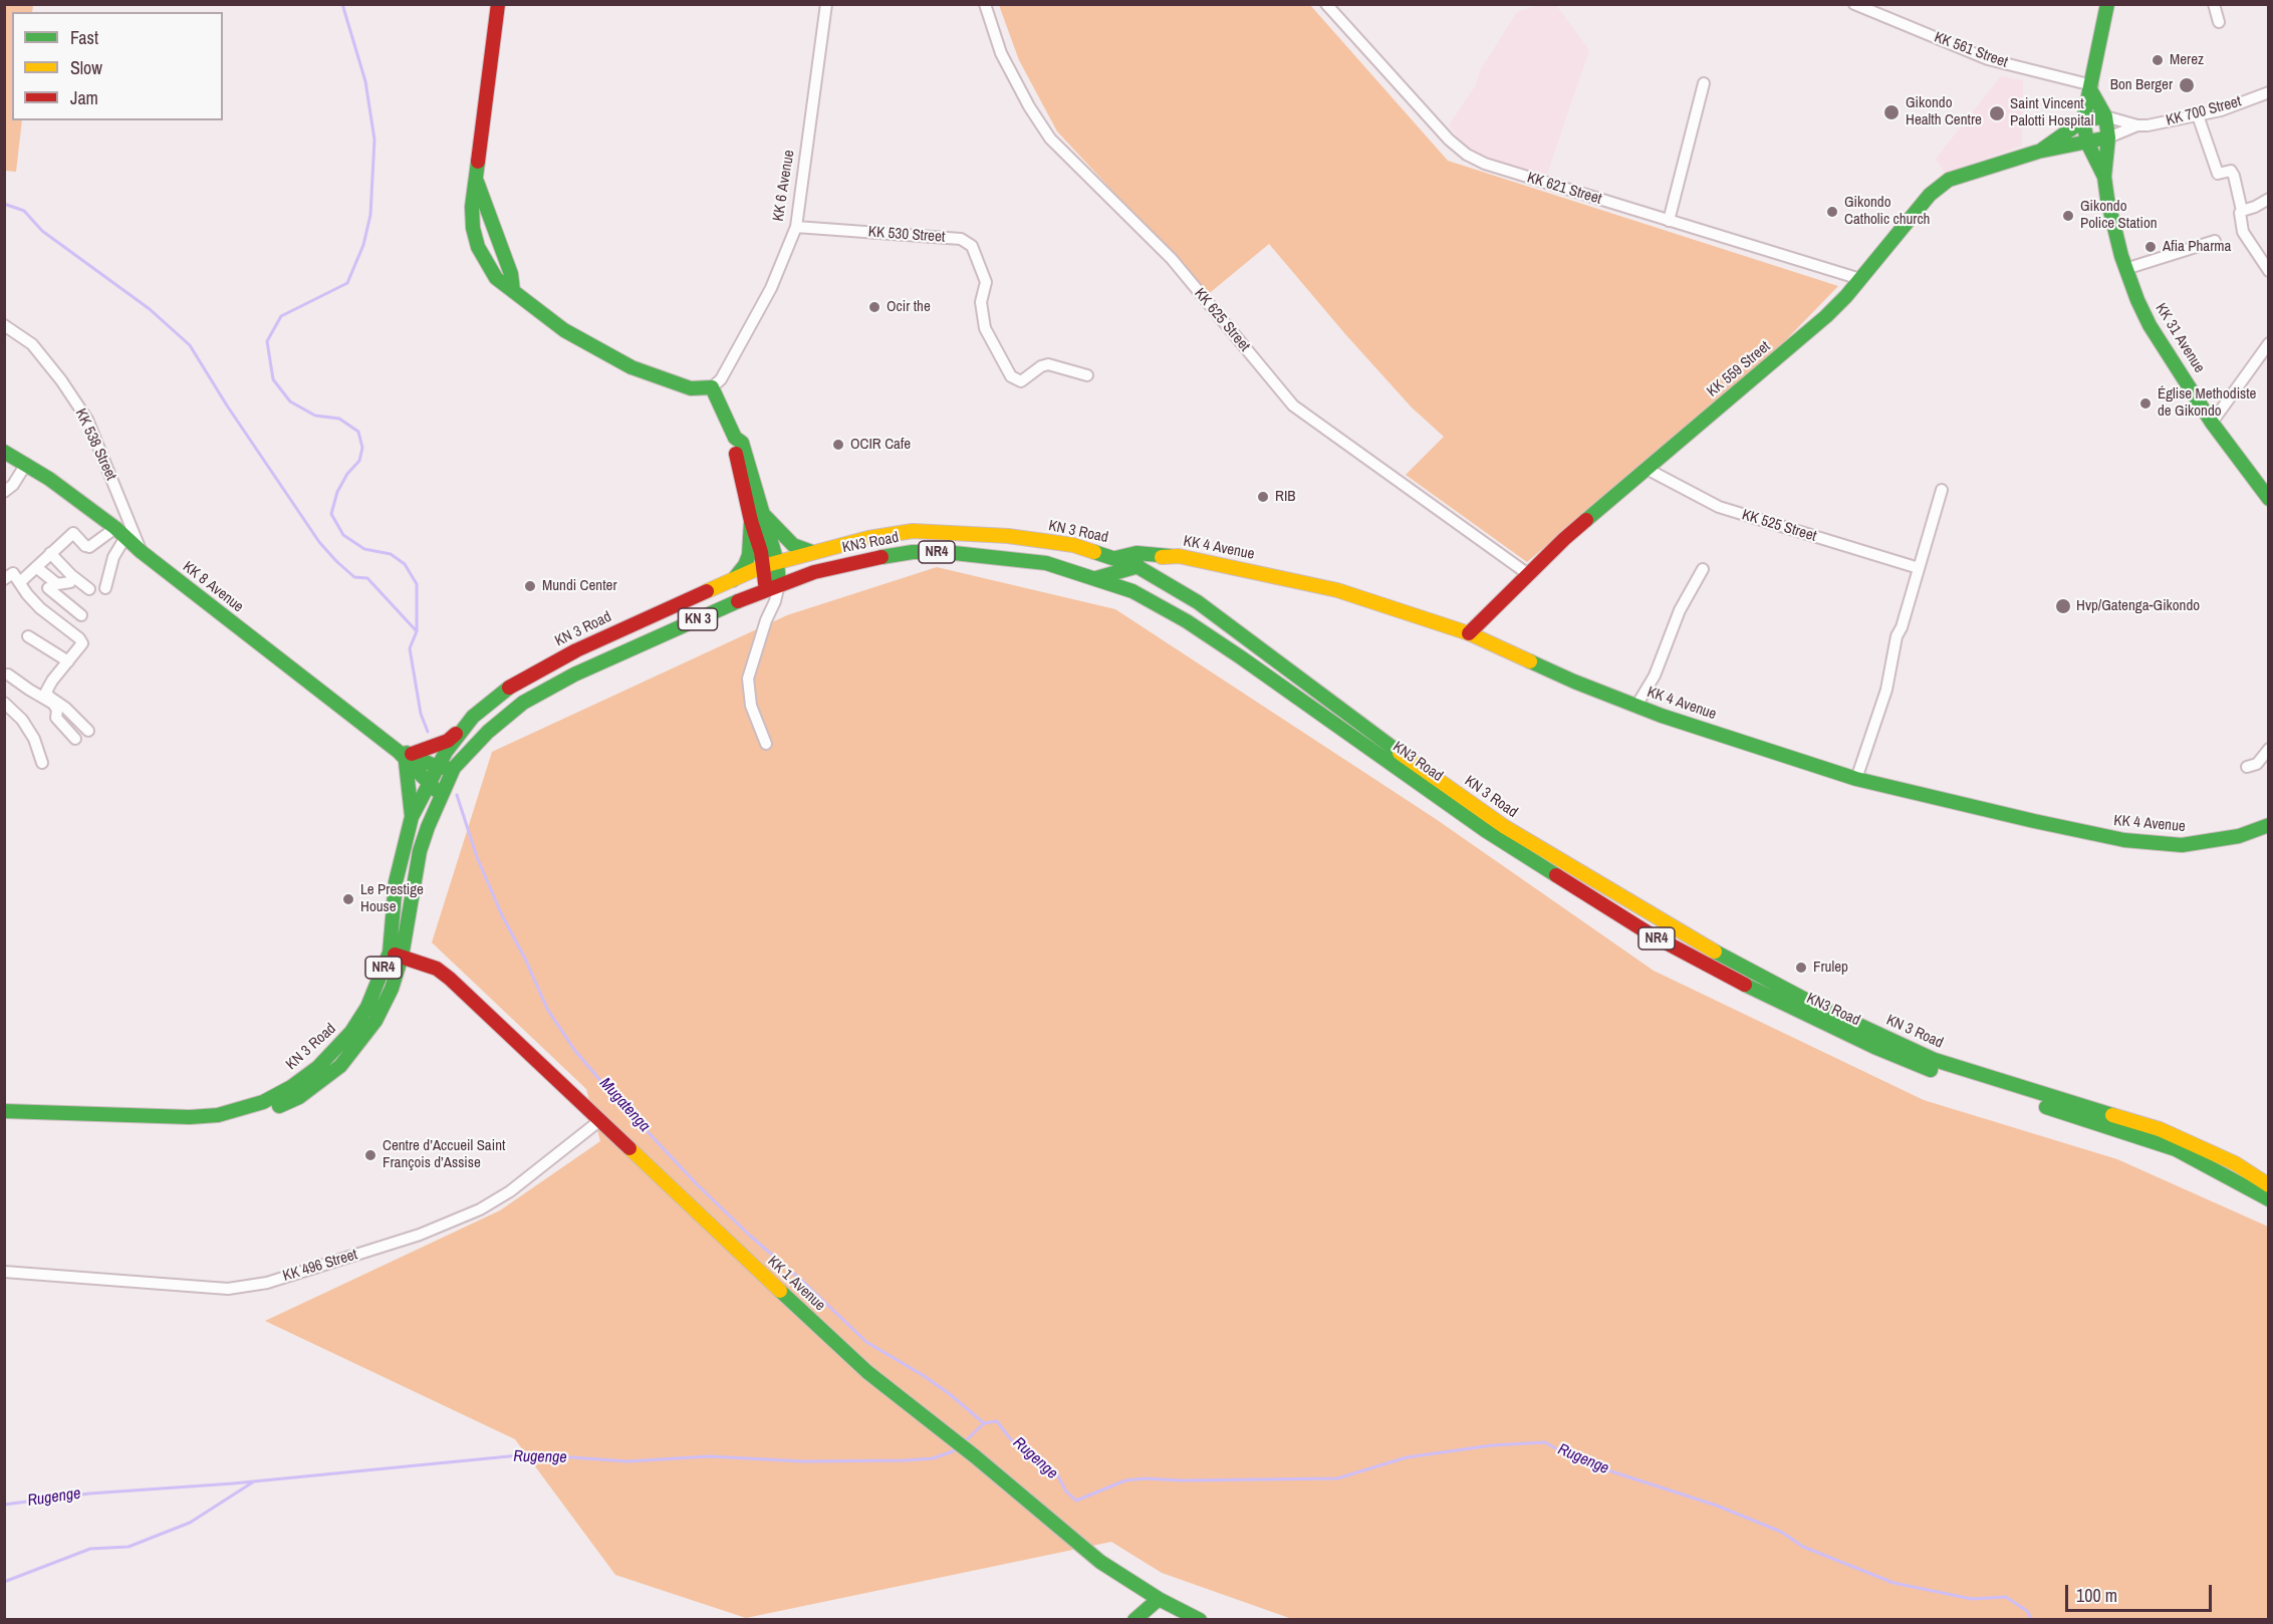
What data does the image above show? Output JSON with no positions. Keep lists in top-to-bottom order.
{
  "streets": {
    "main road": [
      "KK 31 Avenue",
      "KK 559 Street",
      "KN 3 Road",
      "KN3 Road",
      "KK 4 Avenue",
      "NR4",
      "KK 8 Avenue",
      "KN 3",
      "KK 1 Avenue"
    ],
    "street": [
      "KK 561 Street",
      "KK 700 Street",
      "KK 6 Avenue",
      "KK 621 Street",
      "KK 530 Street",
      "KK 625 Street",
      "KK 538 Street",
      "KK 525 Street",
      "KK 496 Street"
    ]
  },
  "crossings": [
    ["KK 561 Street", "KK 31 Avenue"],
    ["KK 700 Street", "KK 31 Avenue"],
    ["KK 700 Street", "KK 559 Street"],
    ["KK 6 Avenue", "KK 530 Street"],
    ["KK 621 Street", "KK 559 Street"],
    ["KK 625 Street", "KK 559 Street"],
    ["KK 31 Avenue", "KK 559 Street"],
    ["KK 559 Street", "KK 525 Street"],
    ["KK 559 Street", "KK 4 Avenue"],
    ["KK 538 Street", "KK 8 Avenue"],
    ["KN 3 Road", "KN3 Road"],
    ["KN 3 Road", "KK 4 Avenue"],
    ["KN 3 Road", "KK 8 Avenue"],
    ["KN 3 Road", "KK 1 Avenue"],
    ["KN3 Road", "KK 4 Avenue"],
    ["KK 496 Street", "KK 1 Avenue"]
  ],
  "water": ["Mugatenga", "Rugenge"],
  "places": [
    "Merez",
    "Bon Berger",
    "Gikondo Health Centre",
    "Saint Vincent Palotti Hospital",
    "Gikondo Catholic church",
    "Gikondo Police Station",
    "Afia Pharma",
    "Ocir the",
    "Église Methodiste de Gikondo",
    "OCIR Cafe",
    "RIB",
    "Mundi Center",
    "Hvp/Gatenga-Gikondo",
    "Le Prestige House",
    "Frulep",
    "Centre d’Accueil Saint François d’Assise"
  ],
  "legend": ["Fast", "Slow", "Jam"],
  "scale_bar": "100 m"
}
